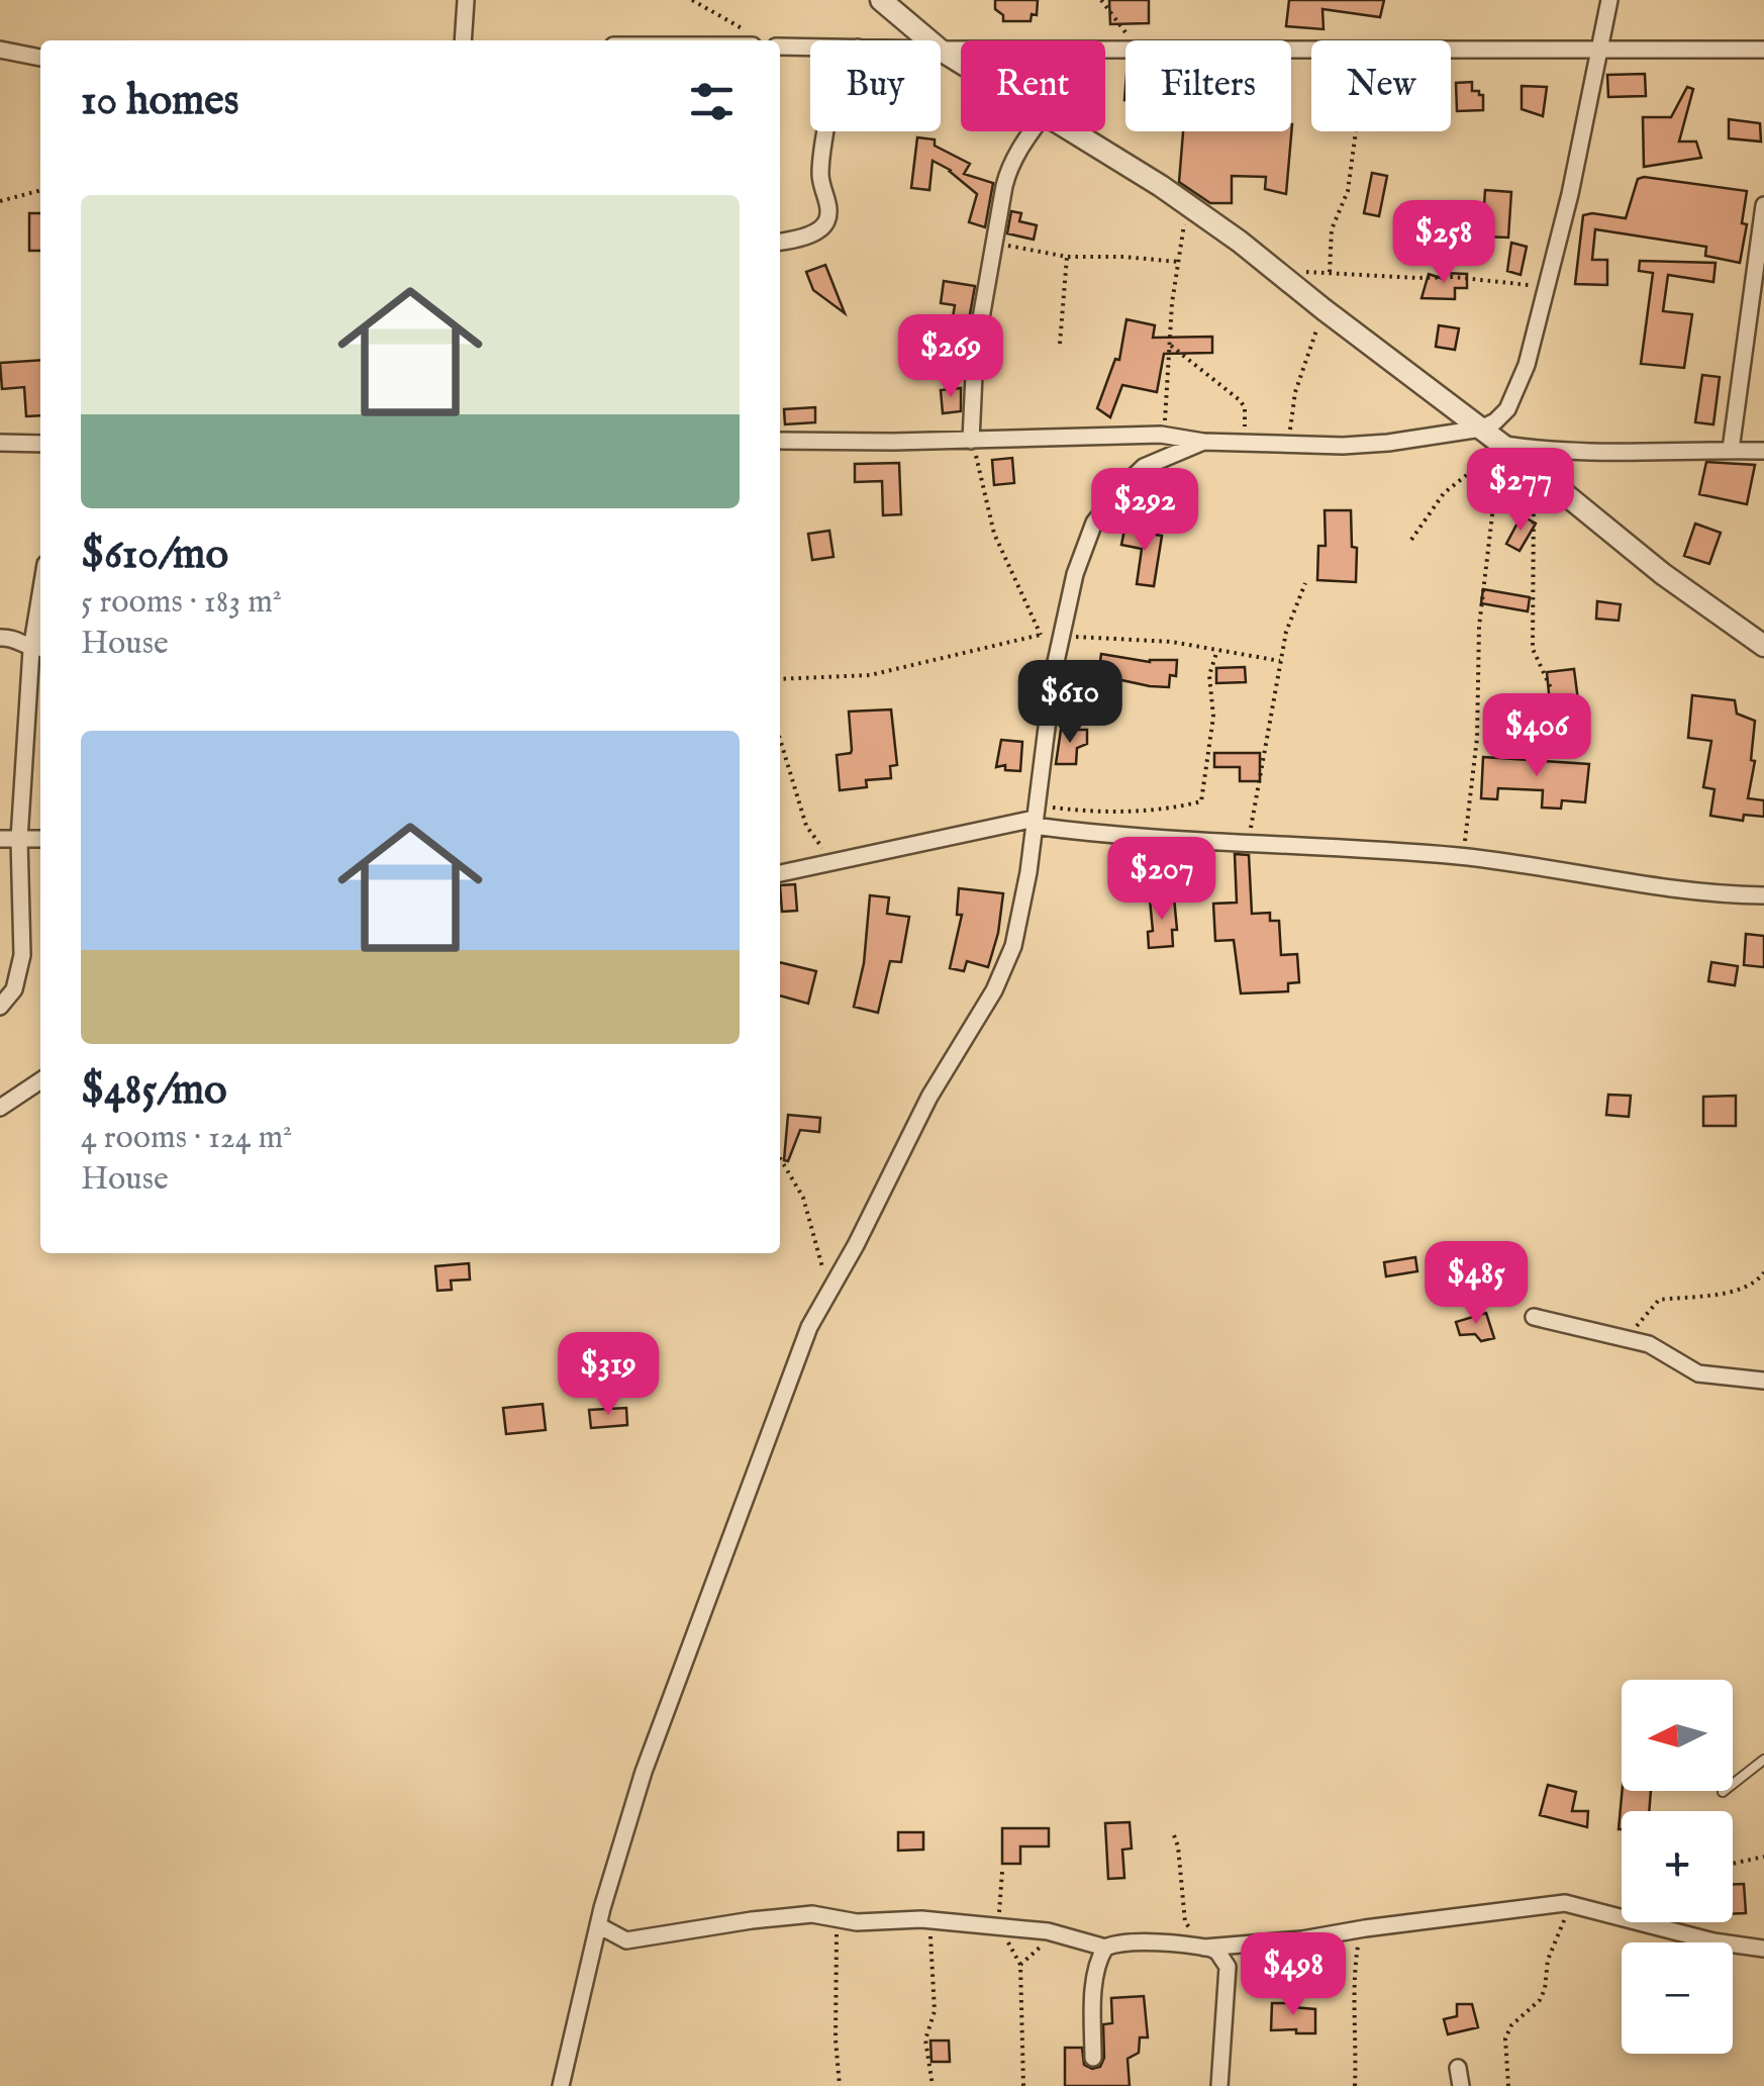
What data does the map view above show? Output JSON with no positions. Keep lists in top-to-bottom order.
{
  "north": "left",
  "page": {
    "chip": [
      "Buy",
      "Rent",
      "Filters",
      "New"
    ],
    "heading": "10 homes",
    "list": [
      {
        "name": "$610/mo",
        "note": "5 rooms · 183 m² · House"
      },
      {
        "name": "$485/mo",
        "note": "4 rooms · 124 m² · House"
      }
    ],
    "price": [
      "$258",
      "$269",
      "$277",
      "$292",
      "$610",
      "$406",
      "$207",
      "$485",
      "$319",
      "$498"
    ],
    "map_buttons": ["+", "−"]
  }
}
